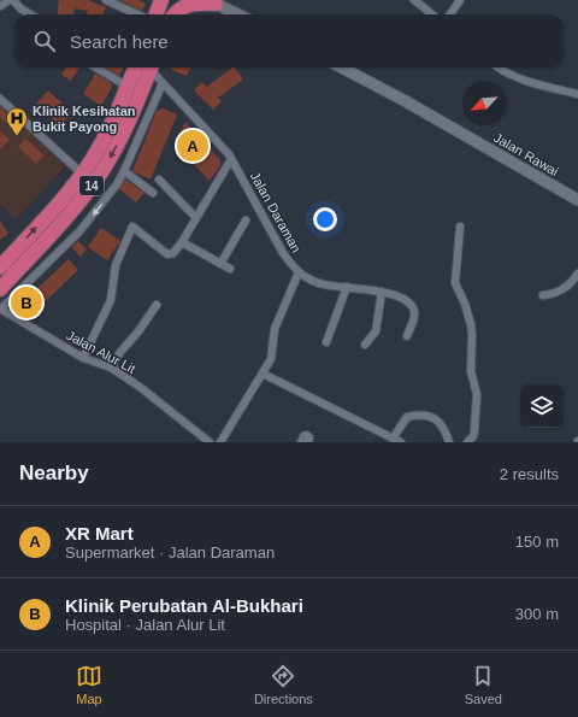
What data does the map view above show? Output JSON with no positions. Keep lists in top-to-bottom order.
{
  "streets": {
    "highway": ["14"],
    "main road": ["Jalan Rawai"],
    "street": ["Jalan Daraman", "Jalan Alur Lit"]
  },
  "places": {
    "hospital": ["Klinik Kesihatan Bukit Payong"]
  },
  "north": "bottom left",
  "page": {
    "search": "Search here",
    "pins": ["A", "B"],
    "heading": ["Nearby", "2 results"],
    "list": [
      {
        "mark": "A",
        "name": "XR Mart",
        "note": "Supermarket · Jalan Daraman",
        "value": "150 m"
      },
      {
        "mark": "B",
        "name": "Klinik Perubatan Al-Bukhari",
        "note": "Hospital · Jalan Alur Lit",
        "value": "300 m"
      }
    ],
    "nav": ["Map", "Directions", "Saved"]
  }
}
